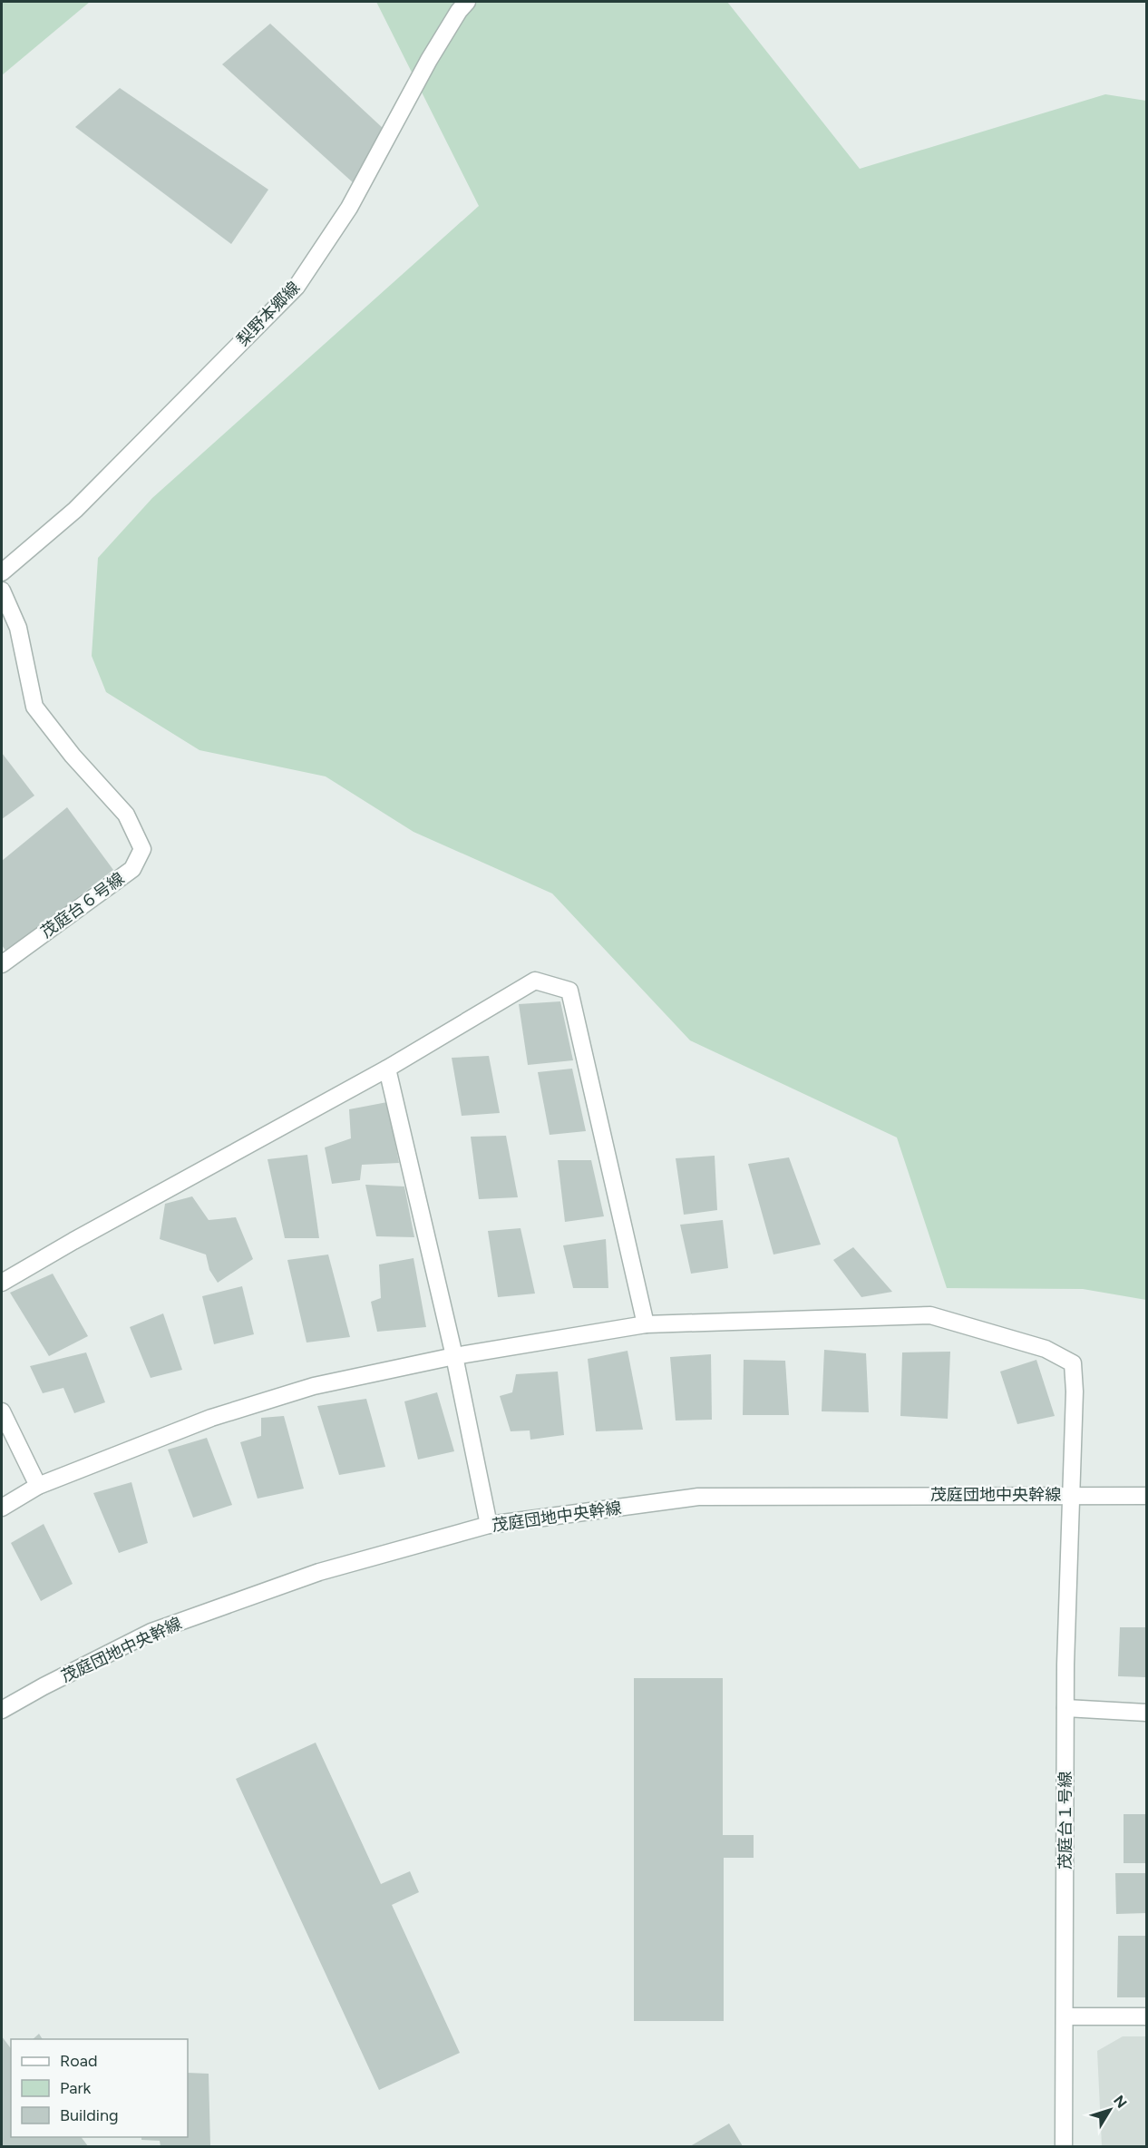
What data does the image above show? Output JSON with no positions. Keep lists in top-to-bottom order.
{
  "streets": {
    "street": [
      "梨野本郷線",
      "茂庭台６号線",
      "茂庭団地中央幹線",
      "茂庭台１号線"
    ]
  },
  "crossings": [
    ["茂庭団地中央幹線", "茂庭台１号線"]
  ],
  "legend": ["Road", "Park", "Building"],
  "north": "top right"
}
